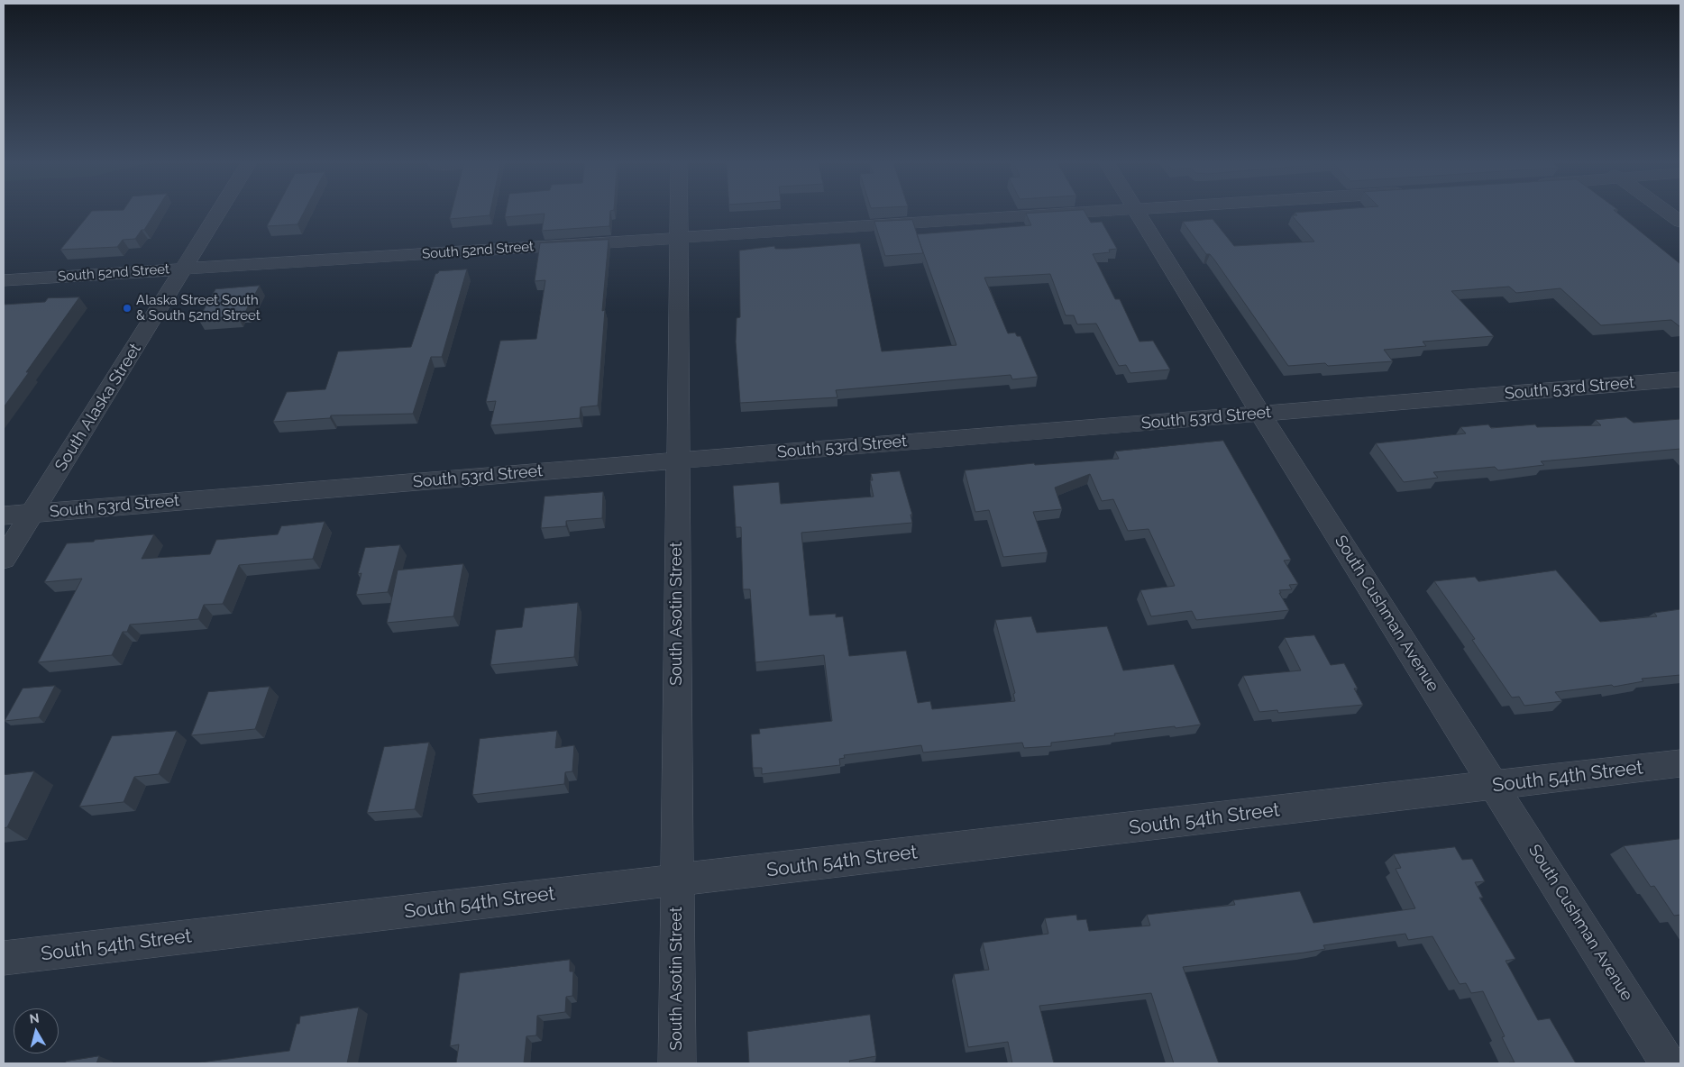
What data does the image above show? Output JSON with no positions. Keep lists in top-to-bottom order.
{
  "streets": {
    "street": [
      "South 52nd Street",
      "South 53rd Street",
      "South Alaska Street",
      "South Asotin Street",
      "South Cushman Avenue",
      "South 54th Street"
    ]
  },
  "crossings": [
    ["South 52nd Street", "South Alaska Street"],
    ["South 52nd Street", "South Asotin Street"],
    ["South 53rd Street", "South Alaska Street"],
    ["South 53rd Street", "South Asotin Street"],
    ["South 53rd Street", "South Cushman Avenue"],
    ["South Asotin Street", "South 54th Street"],
    ["South Cushman Avenue", "South 54th Street"]
  ],
  "places": ["Alaska Street South & South 52nd Street"],
  "north": "top"
}
